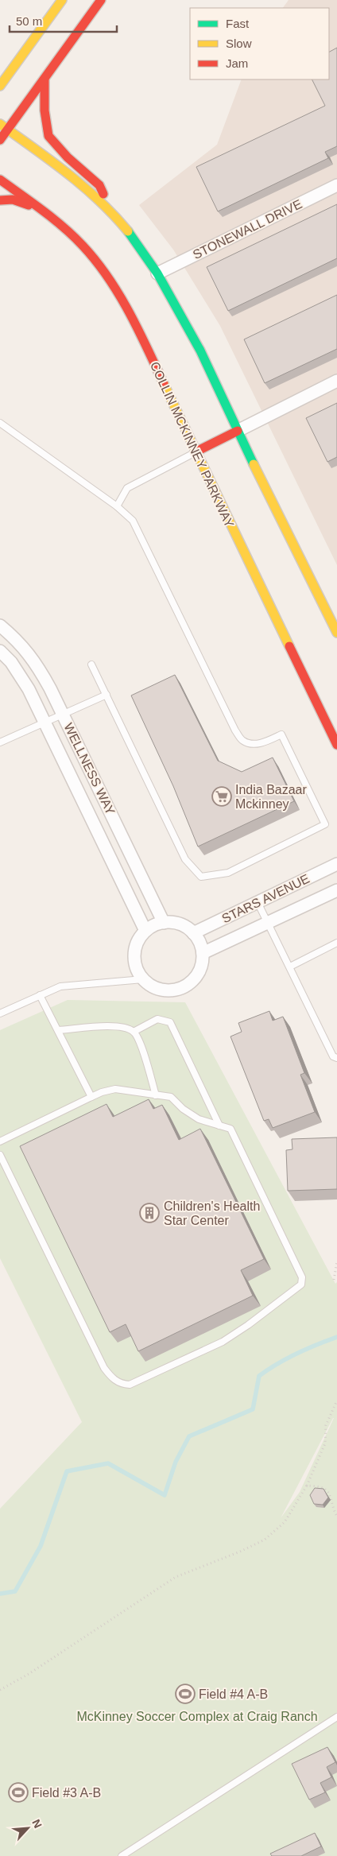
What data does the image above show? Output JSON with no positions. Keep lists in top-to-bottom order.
{
  "streets": {
    "street": [
      "STONEWALL DRIVE",
      "COLLIN MCKINNEY PARKWAY",
      "WELLNESS WAY",
      "STARS AVENUE"
    ]
  },
  "crossings": [
    ["WELLNESS WAY", "STARS AVENUE"]
  ],
  "parks": ["McKinney Soccer Complex at Craig Ranch"],
  "places": {
    "supermarket": ["India Bazaar Mckinney"],
    "building": ["Children's Health Star Center"],
    "sports": ["Field #4 A-B", "Field #3 A-B"]
  },
  "legend": ["Fast", "Slow", "Jam"],
  "scale_bar": "50 m",
  "north": "top right"
}
